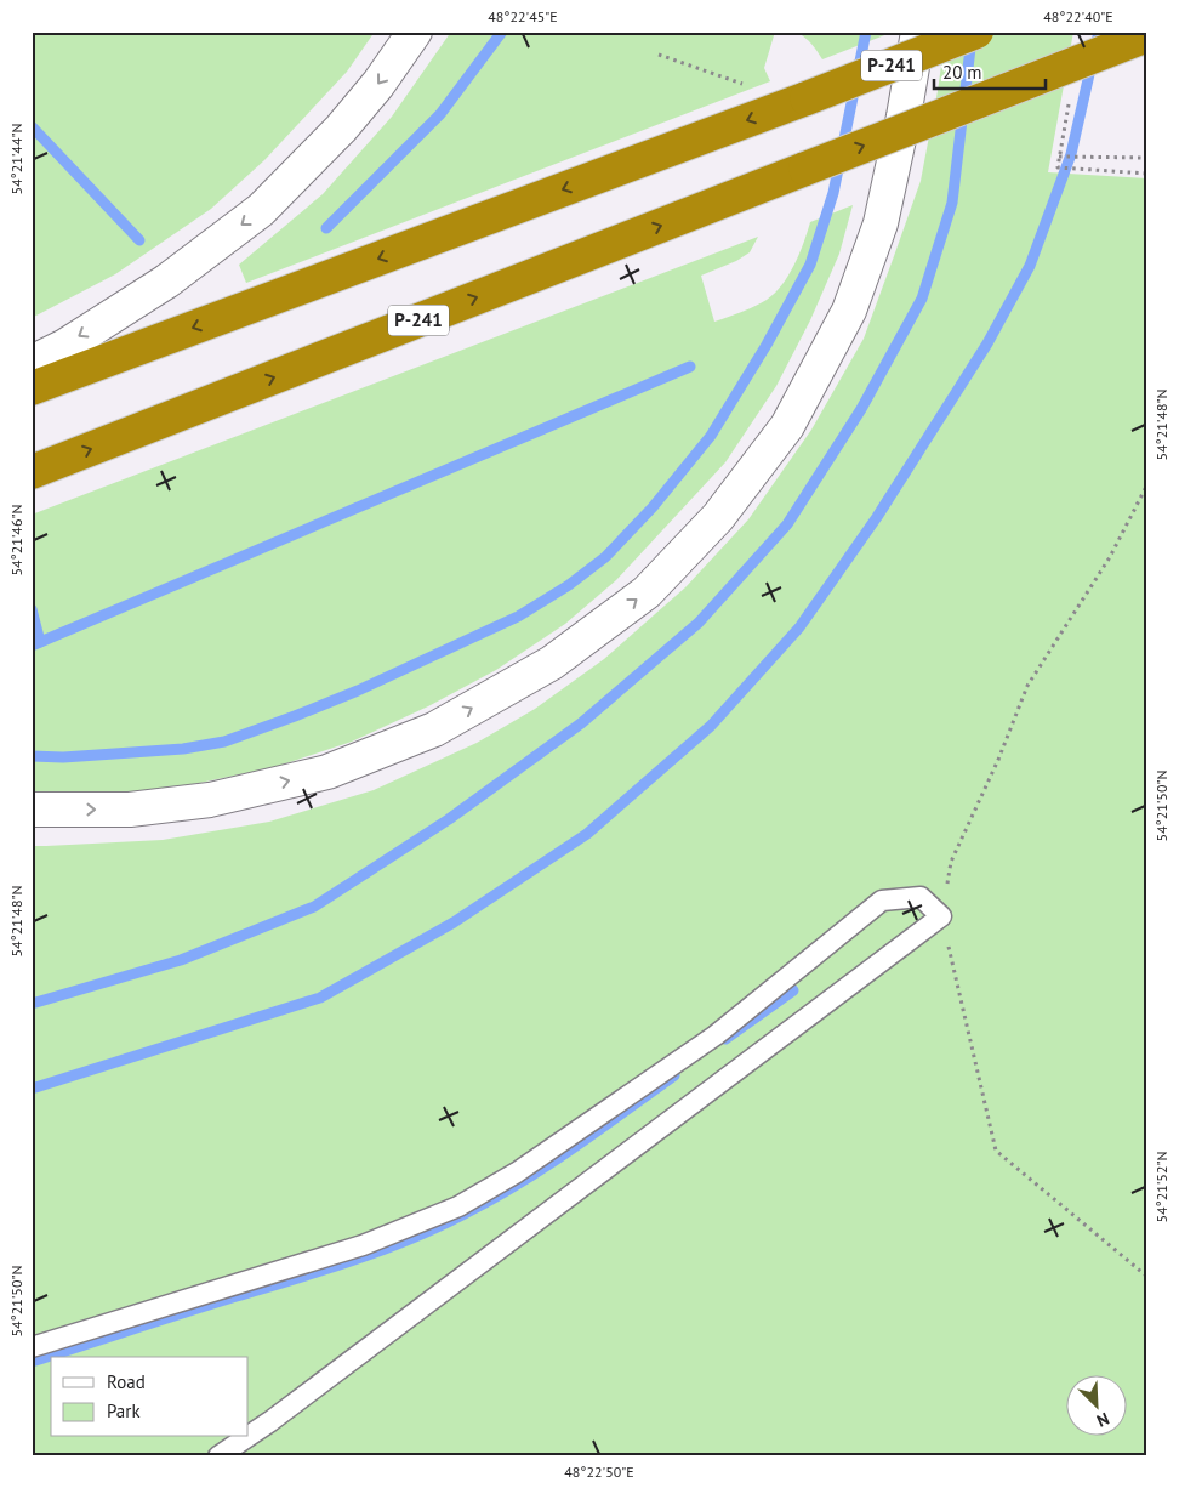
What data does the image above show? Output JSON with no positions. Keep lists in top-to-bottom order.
{
  "streets": {
    "highway": ["Р-241"]
  },
  "legend": ["Road", "Park"],
  "scale_bar": "20 m",
  "north": "bottom right",
  "coordinates": [
    "48°22'45\"E",
    "48°22'40\"E",
    "54°21'44\"N",
    "54°21'48\"N",
    "54°21'46\"N",
    "54°21'50\"N",
    "54°21'52\"N",
    "48°22'50\"E"
  ]
}
